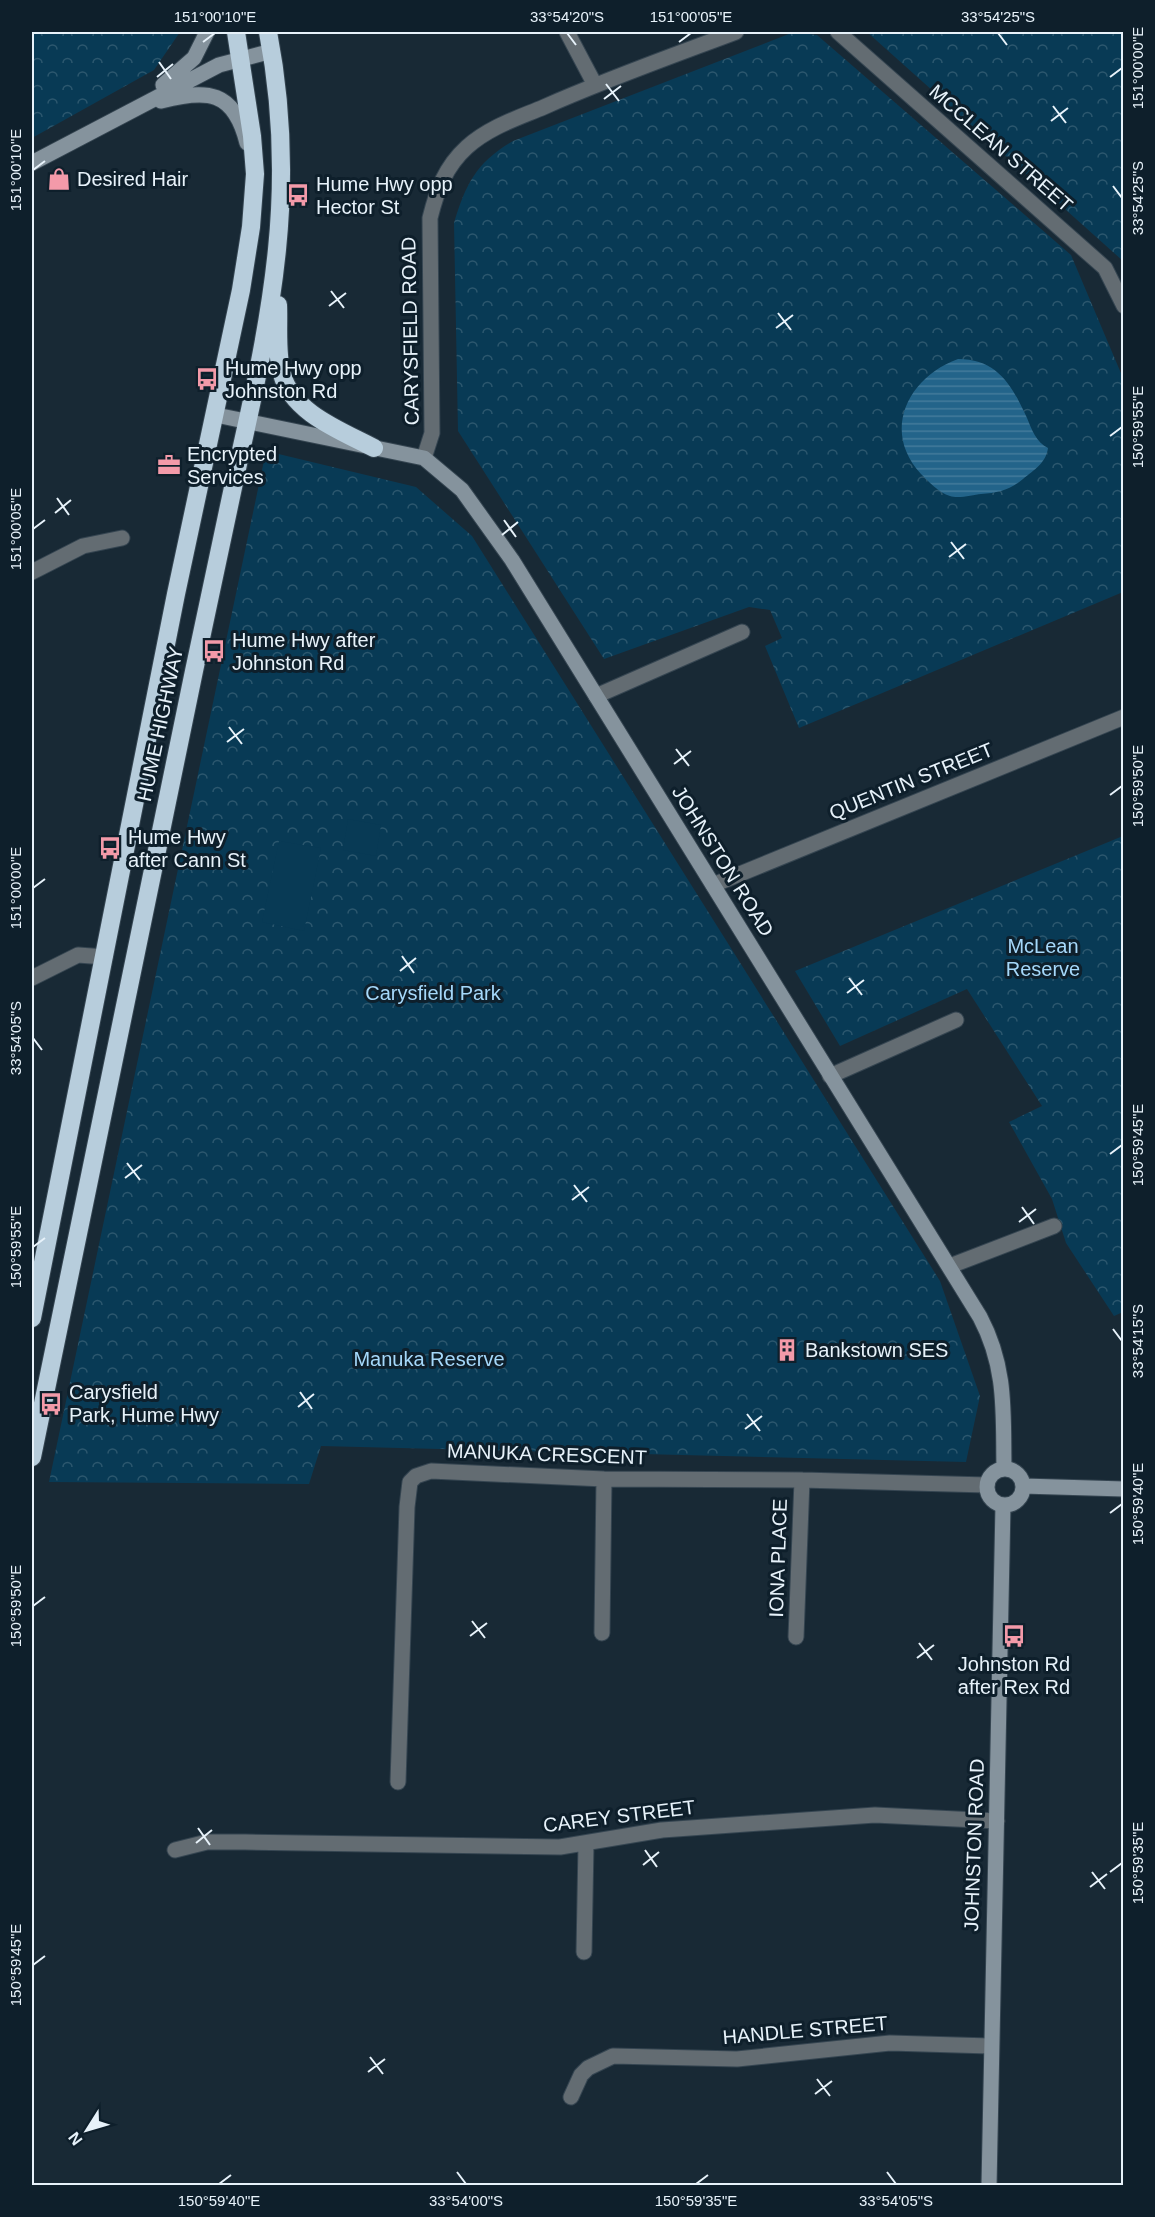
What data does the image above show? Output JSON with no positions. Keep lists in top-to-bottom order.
{
  "streets": {
    "highway": ["HUME HIGHWAY"],
    "street": [
      "MCCLEAN STREET",
      "CARYSFIELD ROAD",
      "QUENTIN STREET",
      "JOHNSTON ROAD",
      "MANUKA CRESCENT",
      "IONA PLACE",
      "CAREY STREET",
      "HANDLE STREET"
    ]
  },
  "crossings": [
    ["CARYSFIELD ROAD", "JOHNSTON ROAD"],
    ["HUME HIGHWAY", "JOHNSTON ROAD"],
    ["QUENTIN STREET", "JOHNSTON ROAD"],
    ["JOHNSTON ROAD", "MANUKA CRESCENT"],
    ["JOHNSTON ROAD", "CAREY STREET"],
    ["JOHNSTON ROAD", "HANDLE STREET"],
    ["MANUKA CRESCENT", "IONA PLACE"]
  ],
  "parks": ["McLean Reserve", "Carysfield Park", "Manuka Reserve"],
  "places": {
    "shop": ["Desired Hair"],
    "bus stop": [
      "Hume Hwy opp Hector St",
      "Hume Hwy opp Johnston Rd",
      "Hume Hwy after Johnston Rd",
      "Hume Hwy after Cann St",
      "Carysfield Park, Hume Hwy",
      "Johnston Rd after Rex Rd"
    ],
    "office": ["Encrypted Services"],
    "building": ["Bankstown SES"]
  },
  "north": "bottom left",
  "coordinates": [
    "151°00'10\"E",
    "33°54'20\"S",
    "151°00'05\"E",
    "33°54'25\"S",
    "151°00'00\"E",
    "150°59'55\"E",
    "150°59'50\"E",
    "33°54'05\"S",
    "150°59'45\"E",
    "33°54'15\"S",
    "150°59'40\"E",
    "150°59'35\"E",
    "33°54'00\"S"
  ]
}
